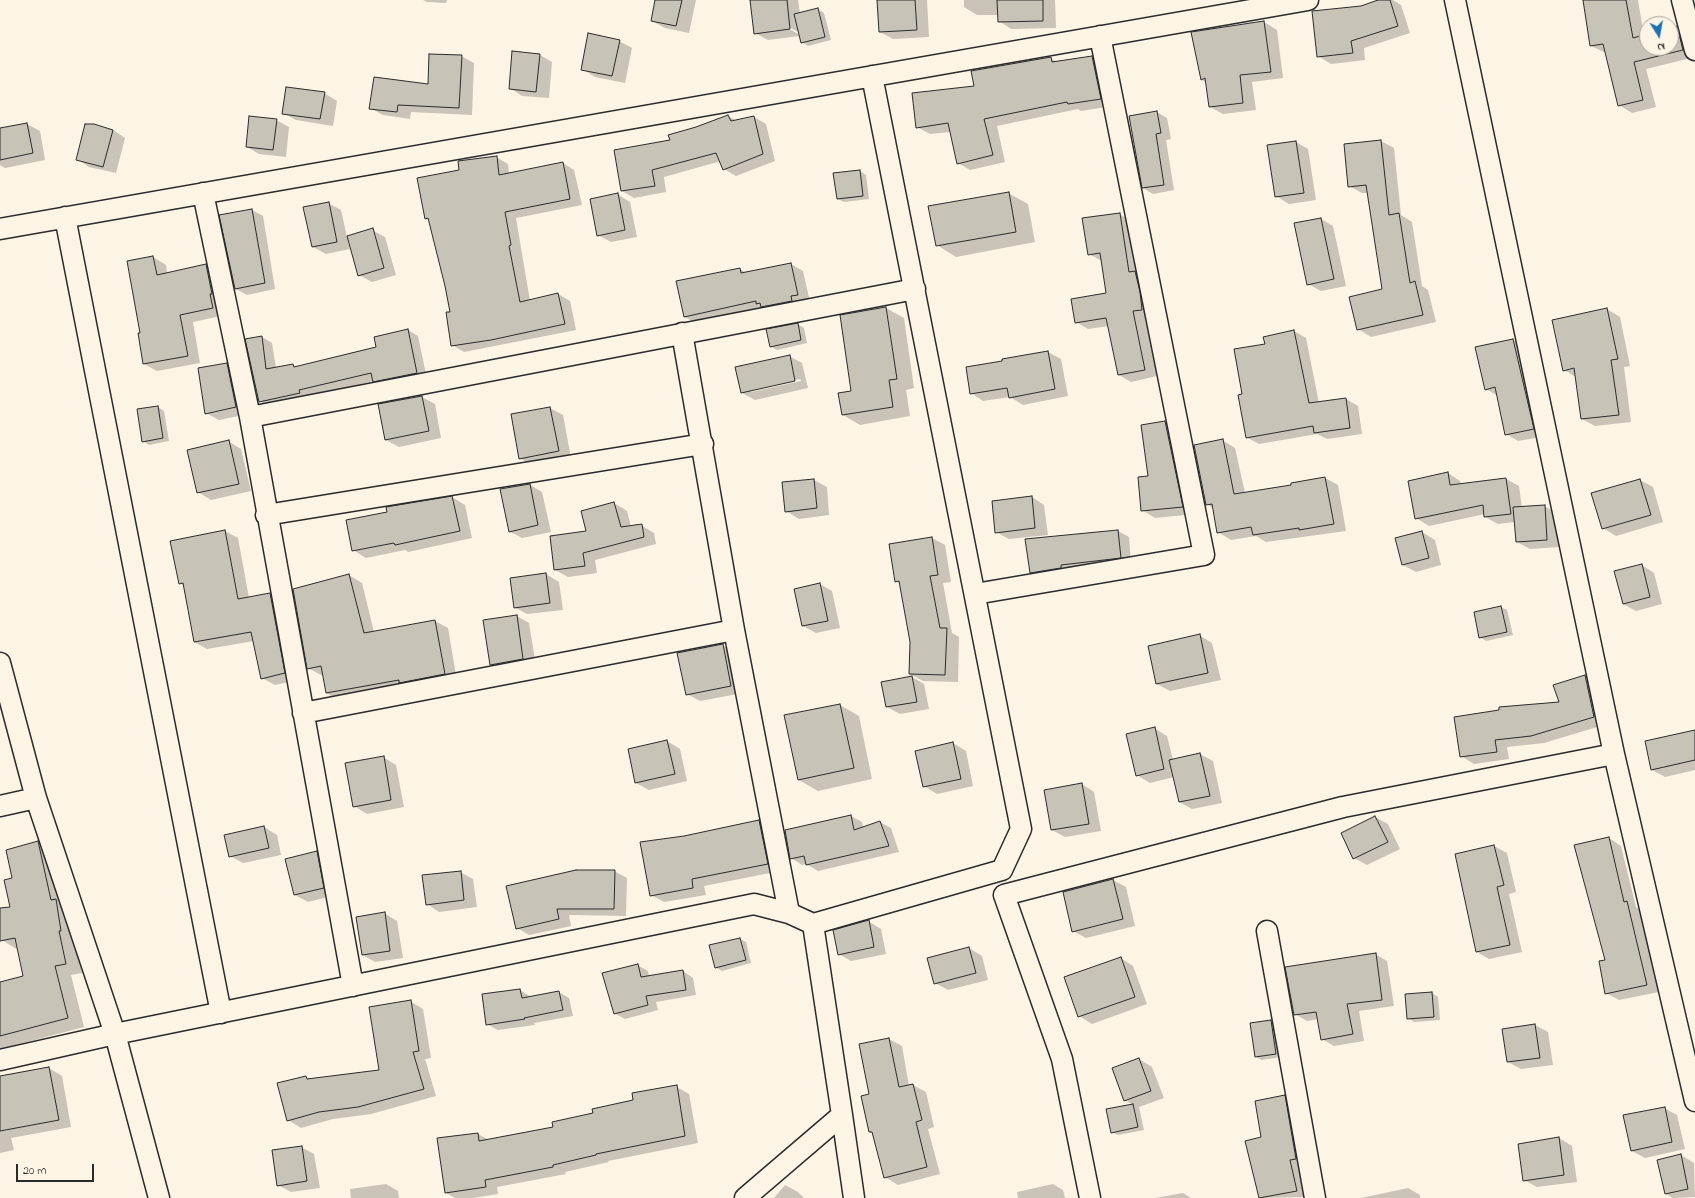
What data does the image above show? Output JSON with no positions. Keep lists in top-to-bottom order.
{
  "scale_bar": "20 m",
  "north": "bottom"
}
